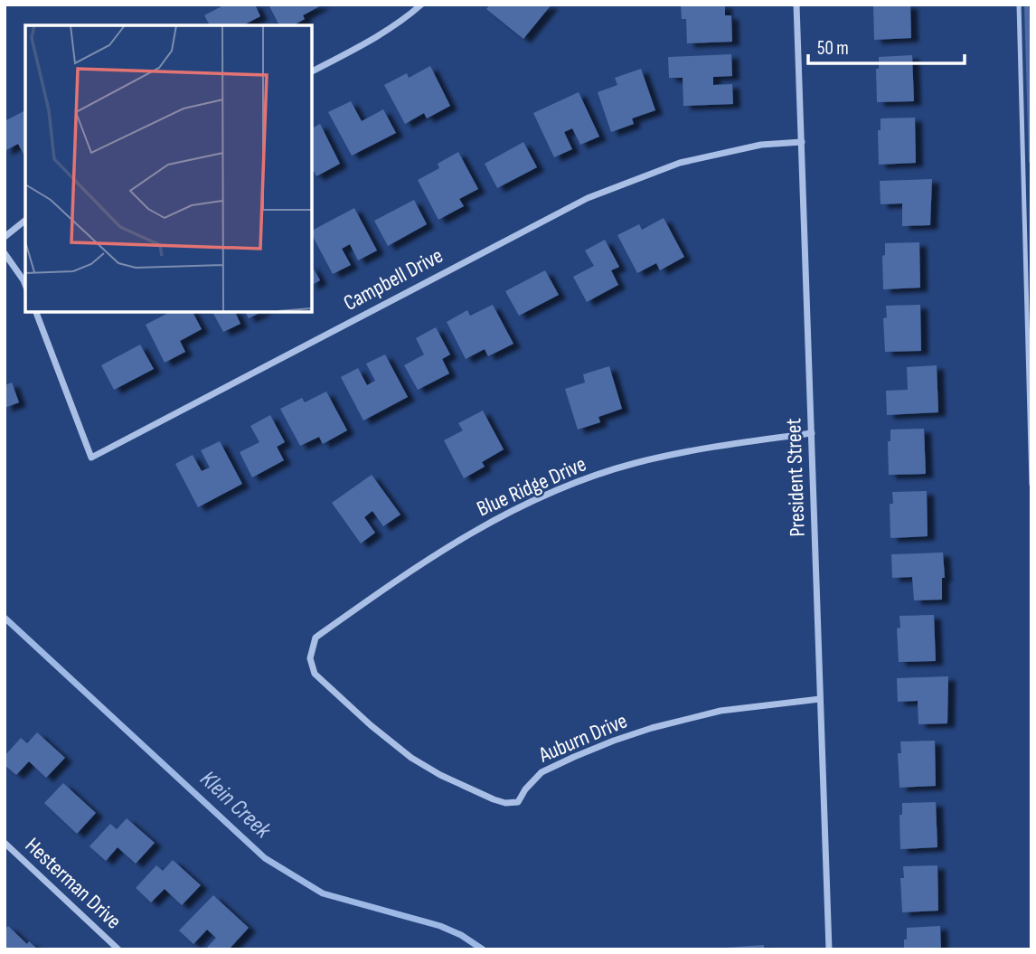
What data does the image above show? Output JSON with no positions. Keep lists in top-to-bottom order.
{
  "streets": {
    "street": [
      "Campbell Drive",
      "President Street",
      "Blue Ridge Drive",
      "Auburn Drive",
      "Hesterman Drive"
    ]
  },
  "crossings": [
    ["Campbell Drive", "President Street"],
    ["President Street", "Blue Ridge Drive"],
    ["President Street", "Auburn Drive"],
    ["Blue Ridge Drive", "Auburn Drive"]
  ],
  "water": ["Klein Creek"],
  "scale_bar": "50 m"
}
